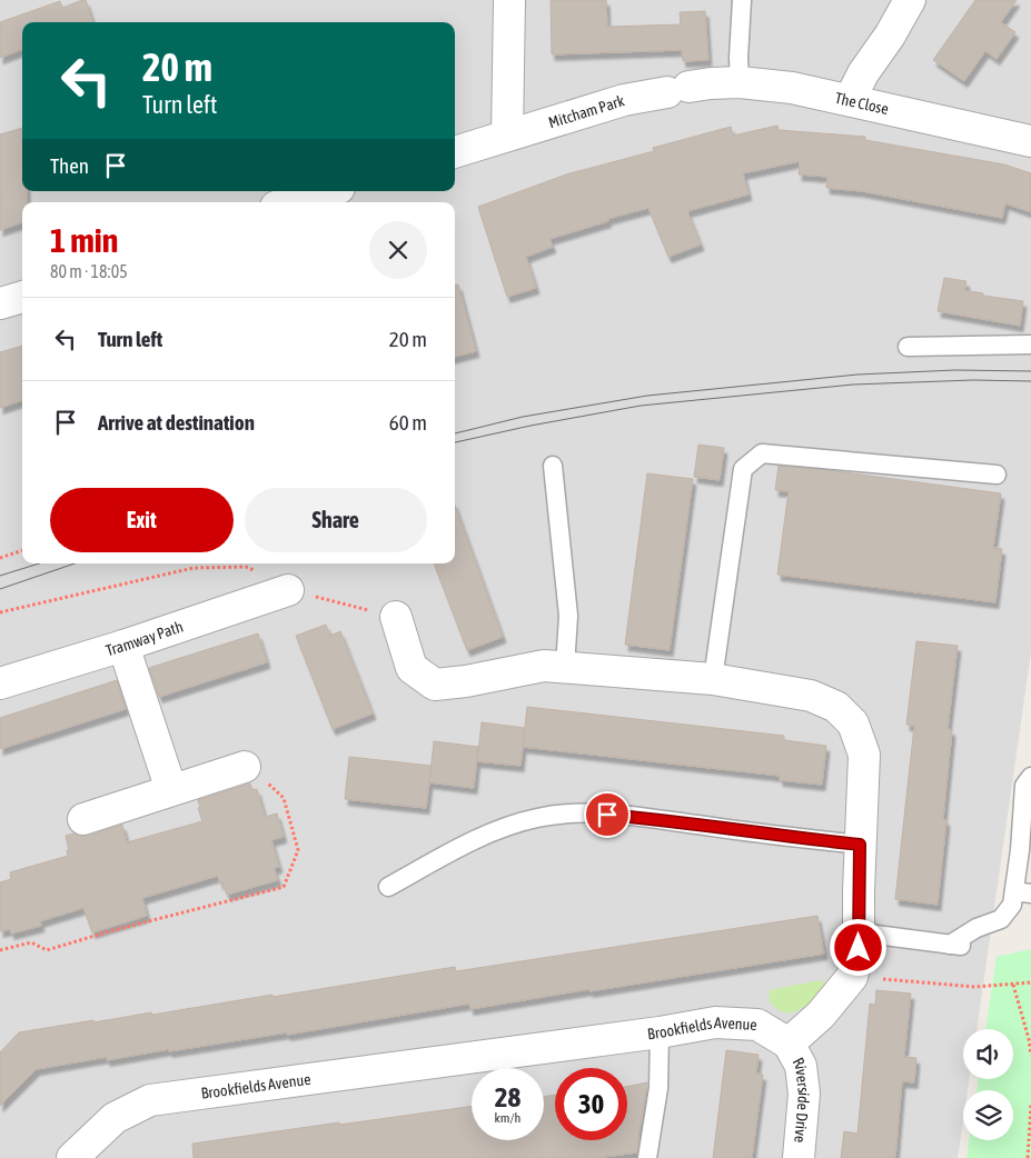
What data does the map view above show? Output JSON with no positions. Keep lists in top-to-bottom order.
{
  "streets": {
    "street": [
      "The Close",
      "Mitcham Park",
      "Tramway Path",
      "Brookfields Avenue",
      "Riverside Drive"
    ]
  },
  "crossings": [
    ["The Close", "Mitcham Park"],
    ["Brookfields Avenue", "Riverside Drive"]
  ],
  "page": {
    "turn": ["20 m", "Turn left"],
    "then": "Then",
    "heading": ["1 min", "80 m · 18:05"],
    "list": [
      {
        "name": "Turn left",
        "value": "20 m"
      },
      {
        "name": "Arrive at destination",
        "value": "60 m"
      }
    ],
    "buttons": ["Exit", "Share"],
    "speed": "28 km/h",
    "limit": "30"
  }
}
